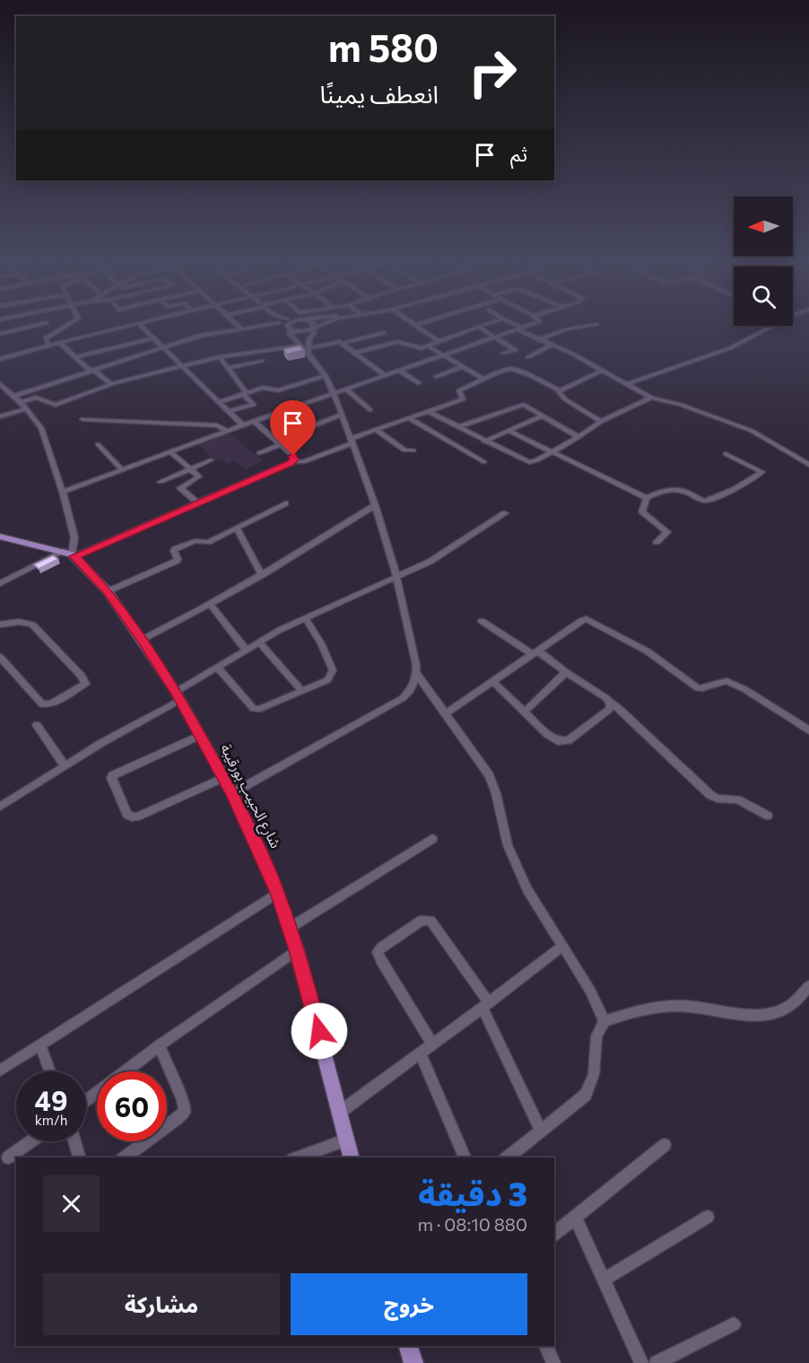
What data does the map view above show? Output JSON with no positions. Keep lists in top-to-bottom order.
{
  "streets": {
    "main road": ["شارع الحبيب بورقيبة"]
  },
  "north": "left",
  "page": {
    "turn": ["580 m", "انعطف يمينًا"],
    "then": "ثم",
    "speed": "49 km/h",
    "limit": "60",
    "heading": ["3 دقيقة", "880 m · 08:10"],
    "buttons": ["خروج", "مشاركة"]
  }
}
